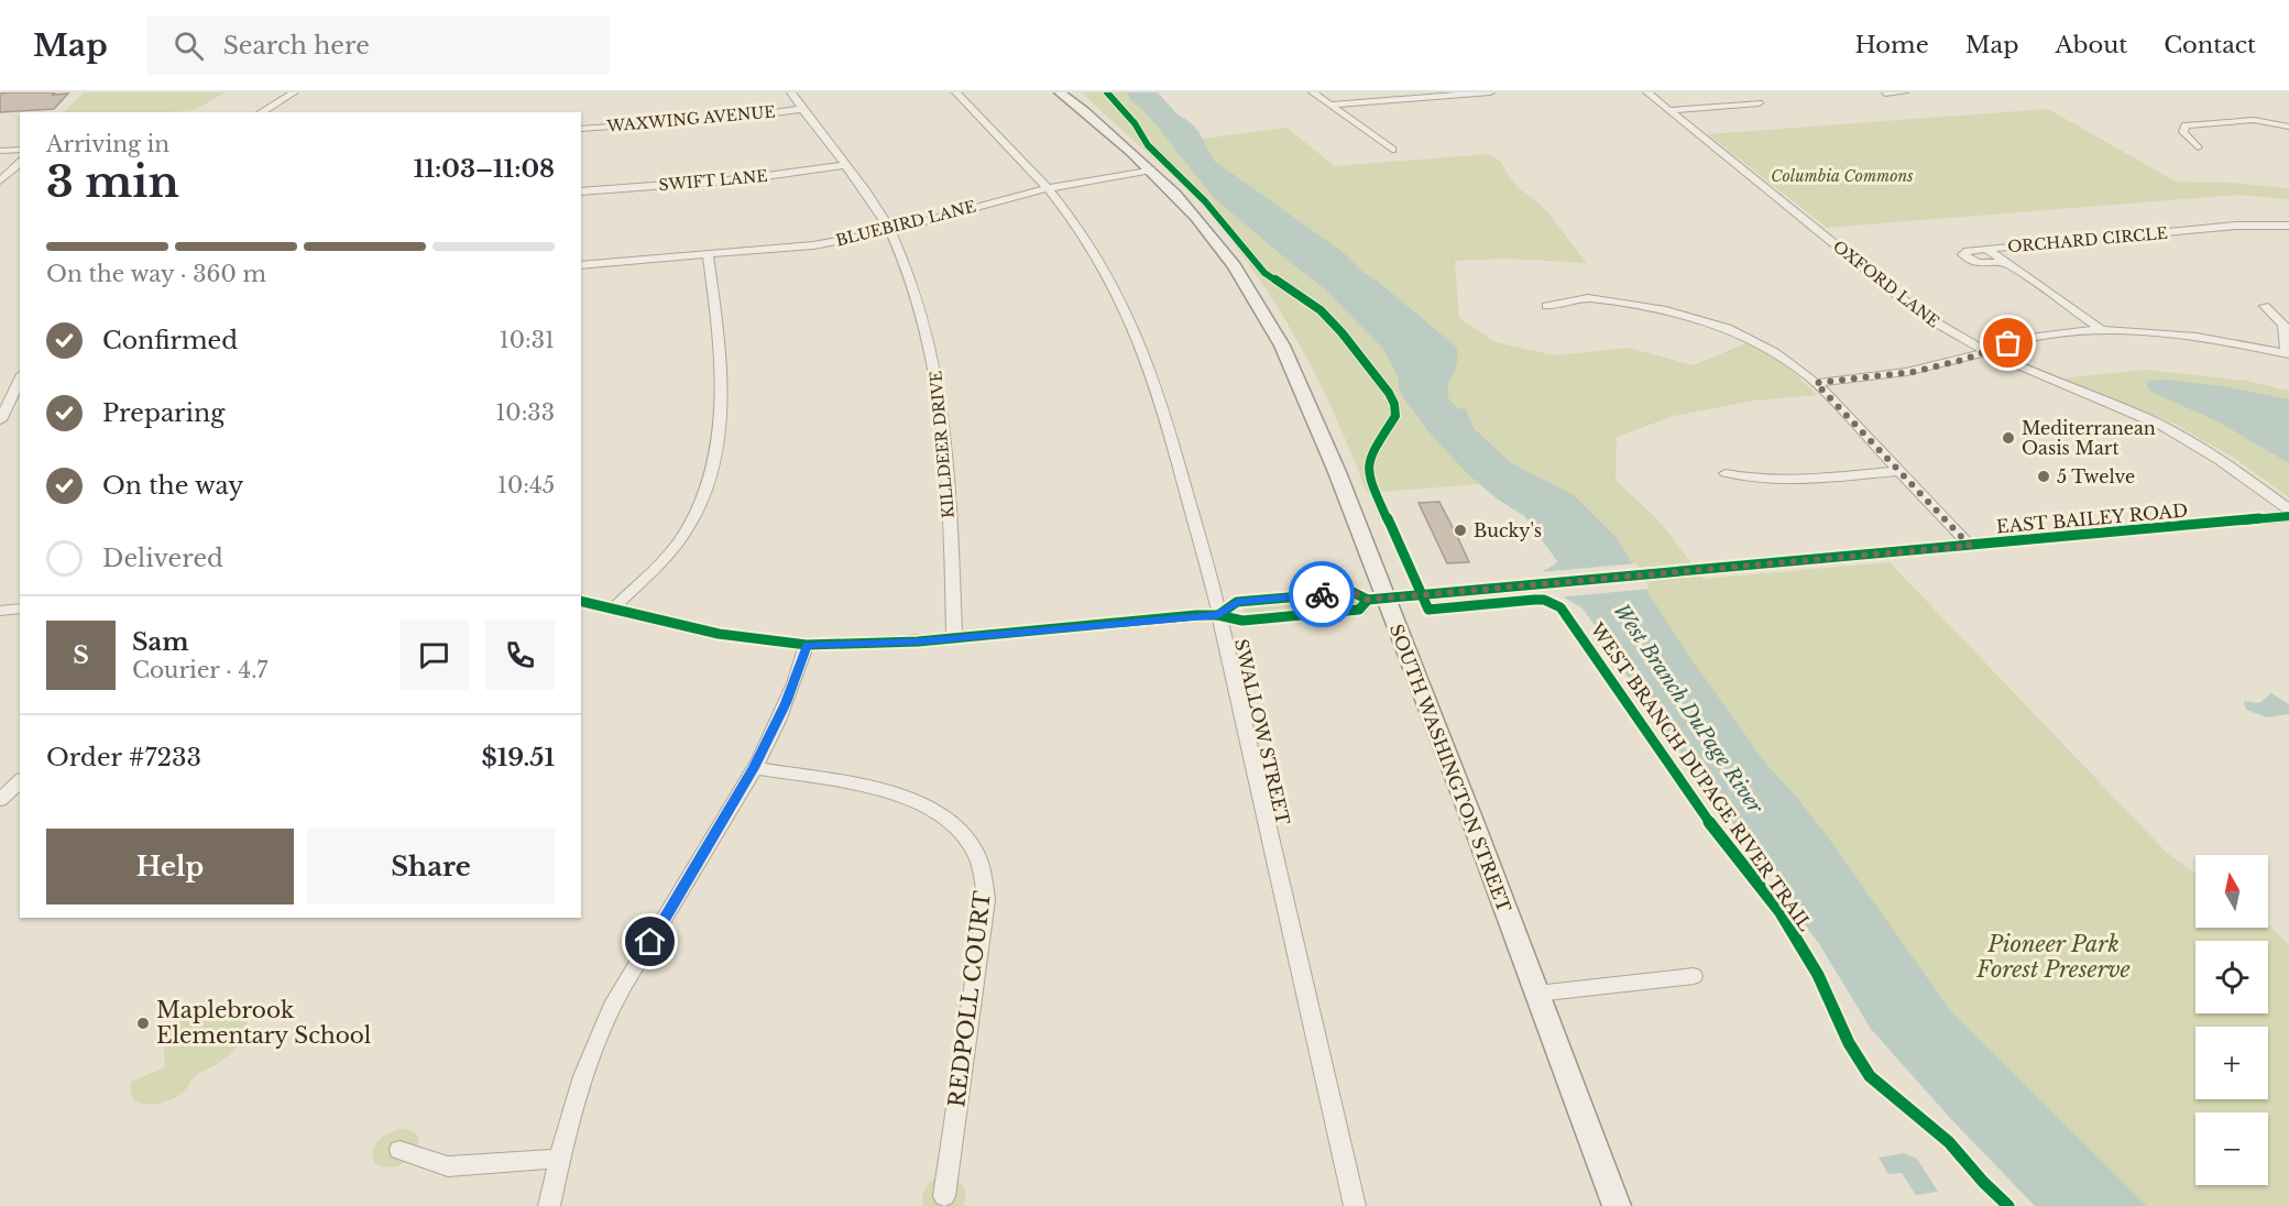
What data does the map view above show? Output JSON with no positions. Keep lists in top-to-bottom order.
{
  "streets": {
    "main road": ["SOUTH WASHINGTON STREET"],
    "street": [
      "WAXWING AVENUE",
      "SWIFT LANE",
      "BLUEBIRD LANE",
      "ORCHARD CIRCLE",
      "OXFORD LANE",
      "KILLDEER DRIVE",
      "EAST BAILEY ROAD",
      "SWALLOW STREET",
      "REDPOLL COURT"
    ],
    "cycle path": ["WEST BRANCH DUPAGE RIVER TRAIL"]
  },
  "crossings": [
    ["WAXWING AVENUE", "KILLDEER DRIVE"],
    ["SWIFT LANE", "KILLDEER DRIVE"],
    ["BLUEBIRD LANE", "KILLDEER DRIVE"],
    ["BLUEBIRD LANE", "SWALLOW STREET"],
    ["BLUEBIRD LANE", "SOUTH WASHINGTON STREET"],
    ["KILLDEER DRIVE", "EAST BAILEY ROAD"],
    ["EAST BAILEY ROAD", "SWALLOW STREET"],
    ["EAST BAILEY ROAD", "SOUTH WASHINGTON STREET"]
  ],
  "water": ["West Branch DuPage River"],
  "parks": ["Columbia Commons", "Pioneer Park Forest Preserve"],
  "places": [
    "Mediterranean Oasis Mart",
    "5 Twelve",
    "Bucky's",
    "Maplebrook Elementary School"
  ],
  "north": "top",
  "page": {
    "header": "Map",
    "search": "Search here",
    "nav": [
      "Home",
      "Map",
      "About",
      "Contact"
    ],
    "heading": ["3 min", "Arriving in", "11:03–11:08"],
    "panel": [
      "Sam",
      "Courier · 4.7",
      "Order #7233",
      "$19.51"
    ],
    "bar": "On the way · 360 m",
    "list": [
      ["Confirmed", "10:31"],
      ["Preparing", "10:33"],
      ["On the way", "10:45"],
      "Delivered"
    ],
    "round": "S",
    "buttons": ["Help", "Share"],
    "map_buttons": ["+", "−"]
  }
}
